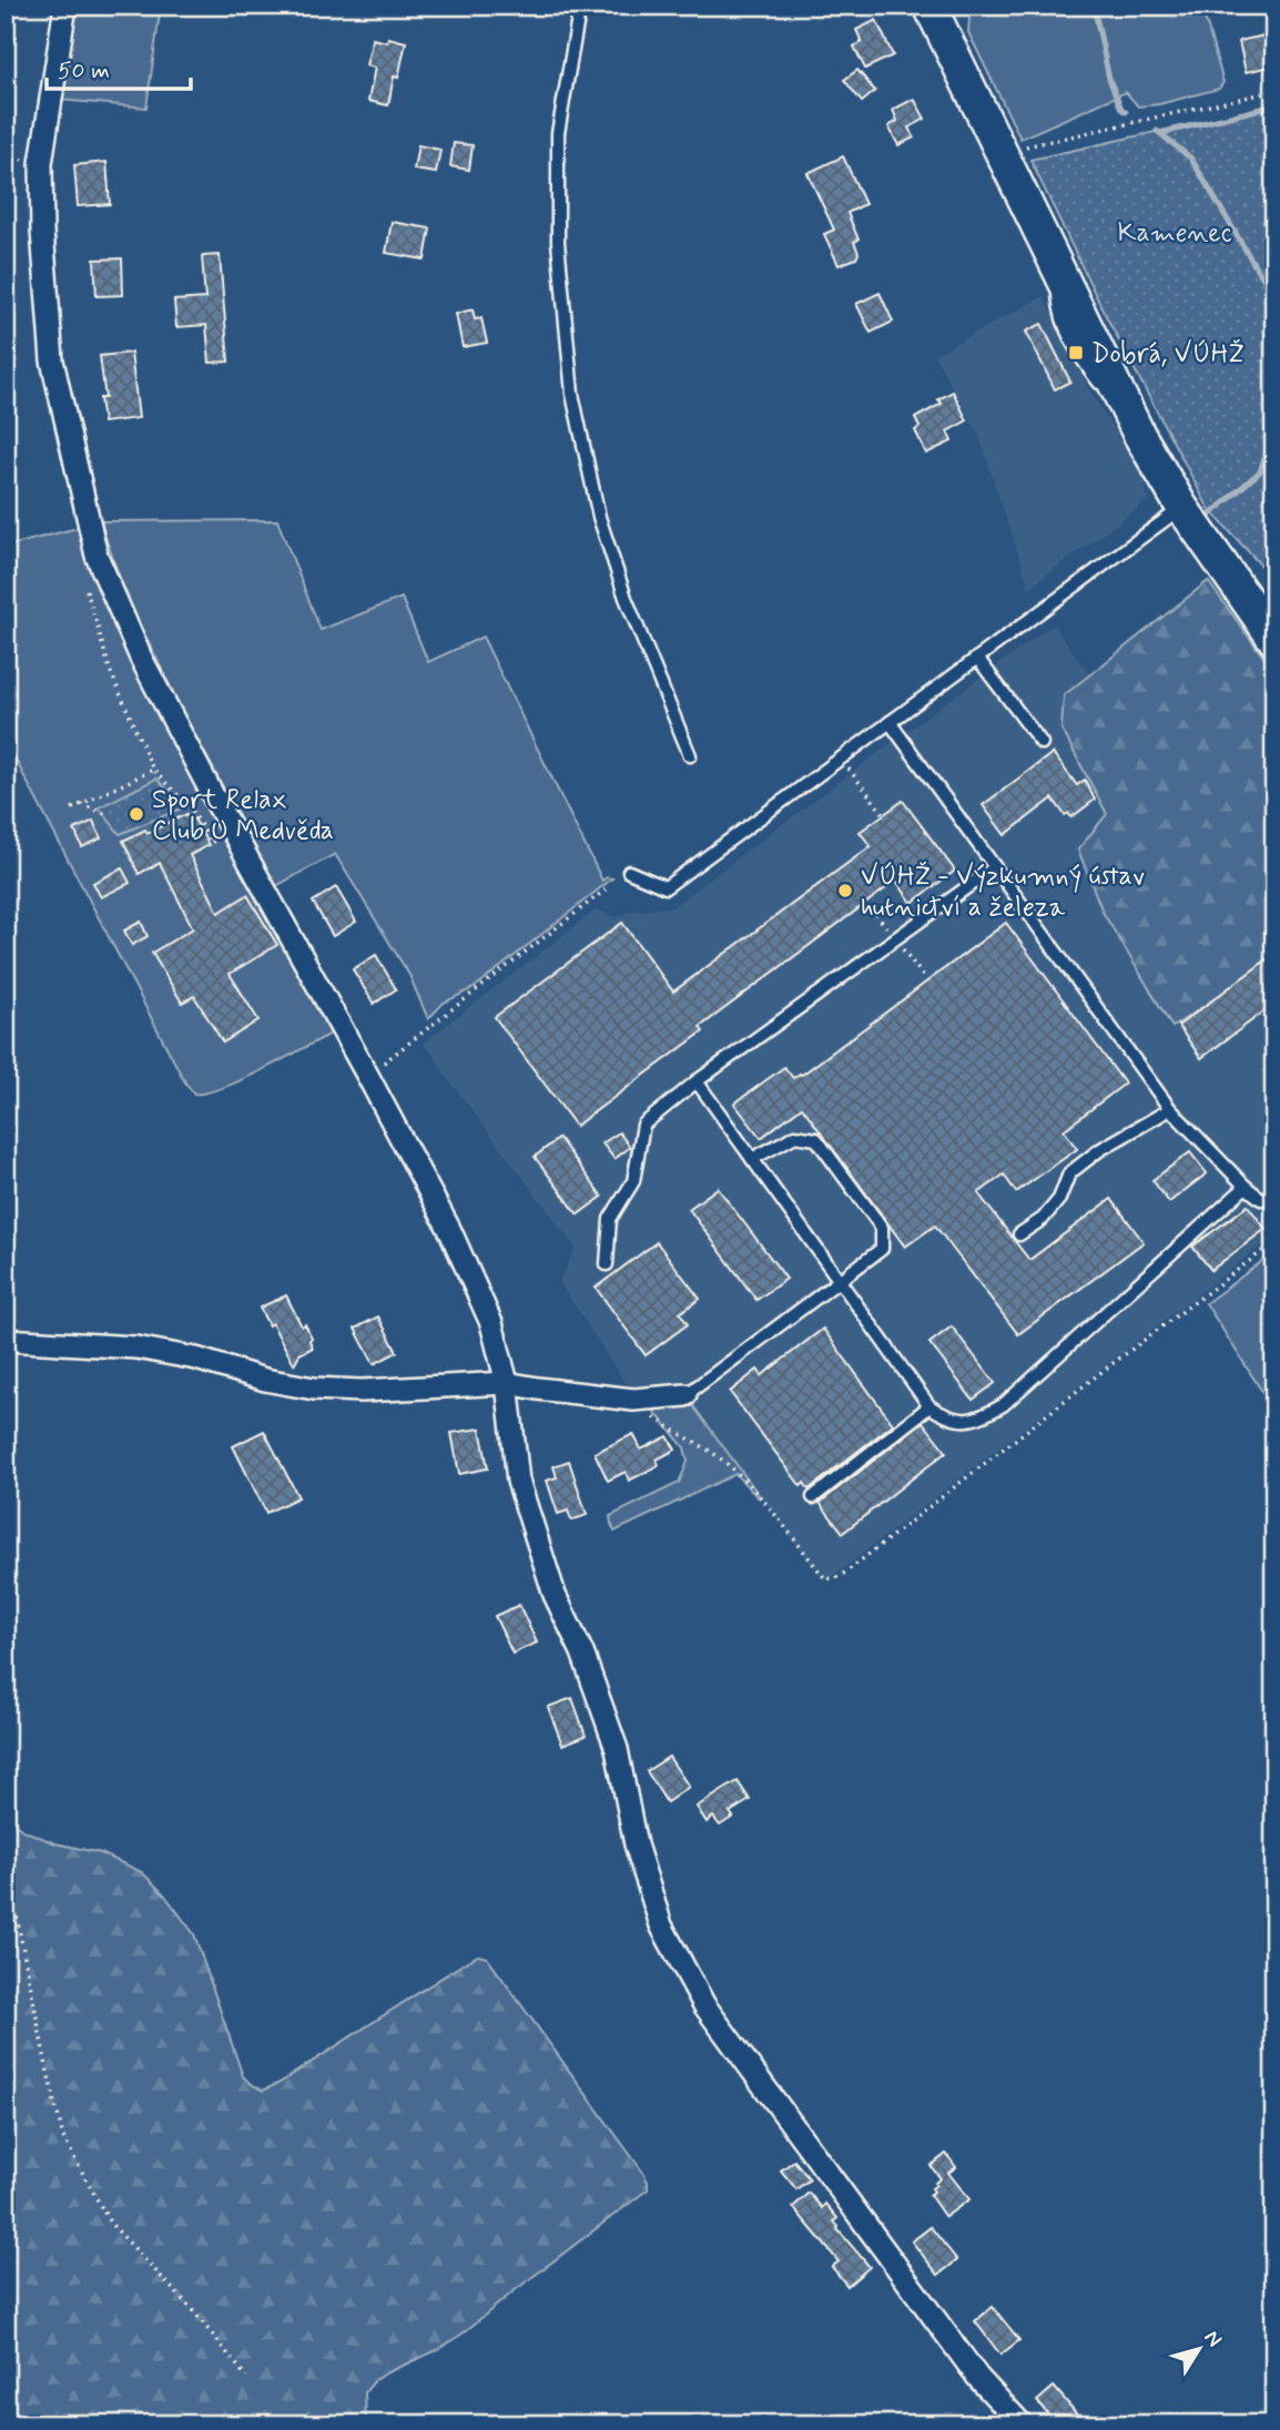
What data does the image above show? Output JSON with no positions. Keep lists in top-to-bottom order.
{
  "parks": ["Kamenec"],
  "places": {
    "transit": ["Dobrá, VÚHŽ"],
    "other": ["Sport Relax Club U Medvěda", "VÚHŽ - Výzkumný ústav hutnictví a železa"]
  },
  "scale_bar": "50 m",
  "north": "top right"
}
